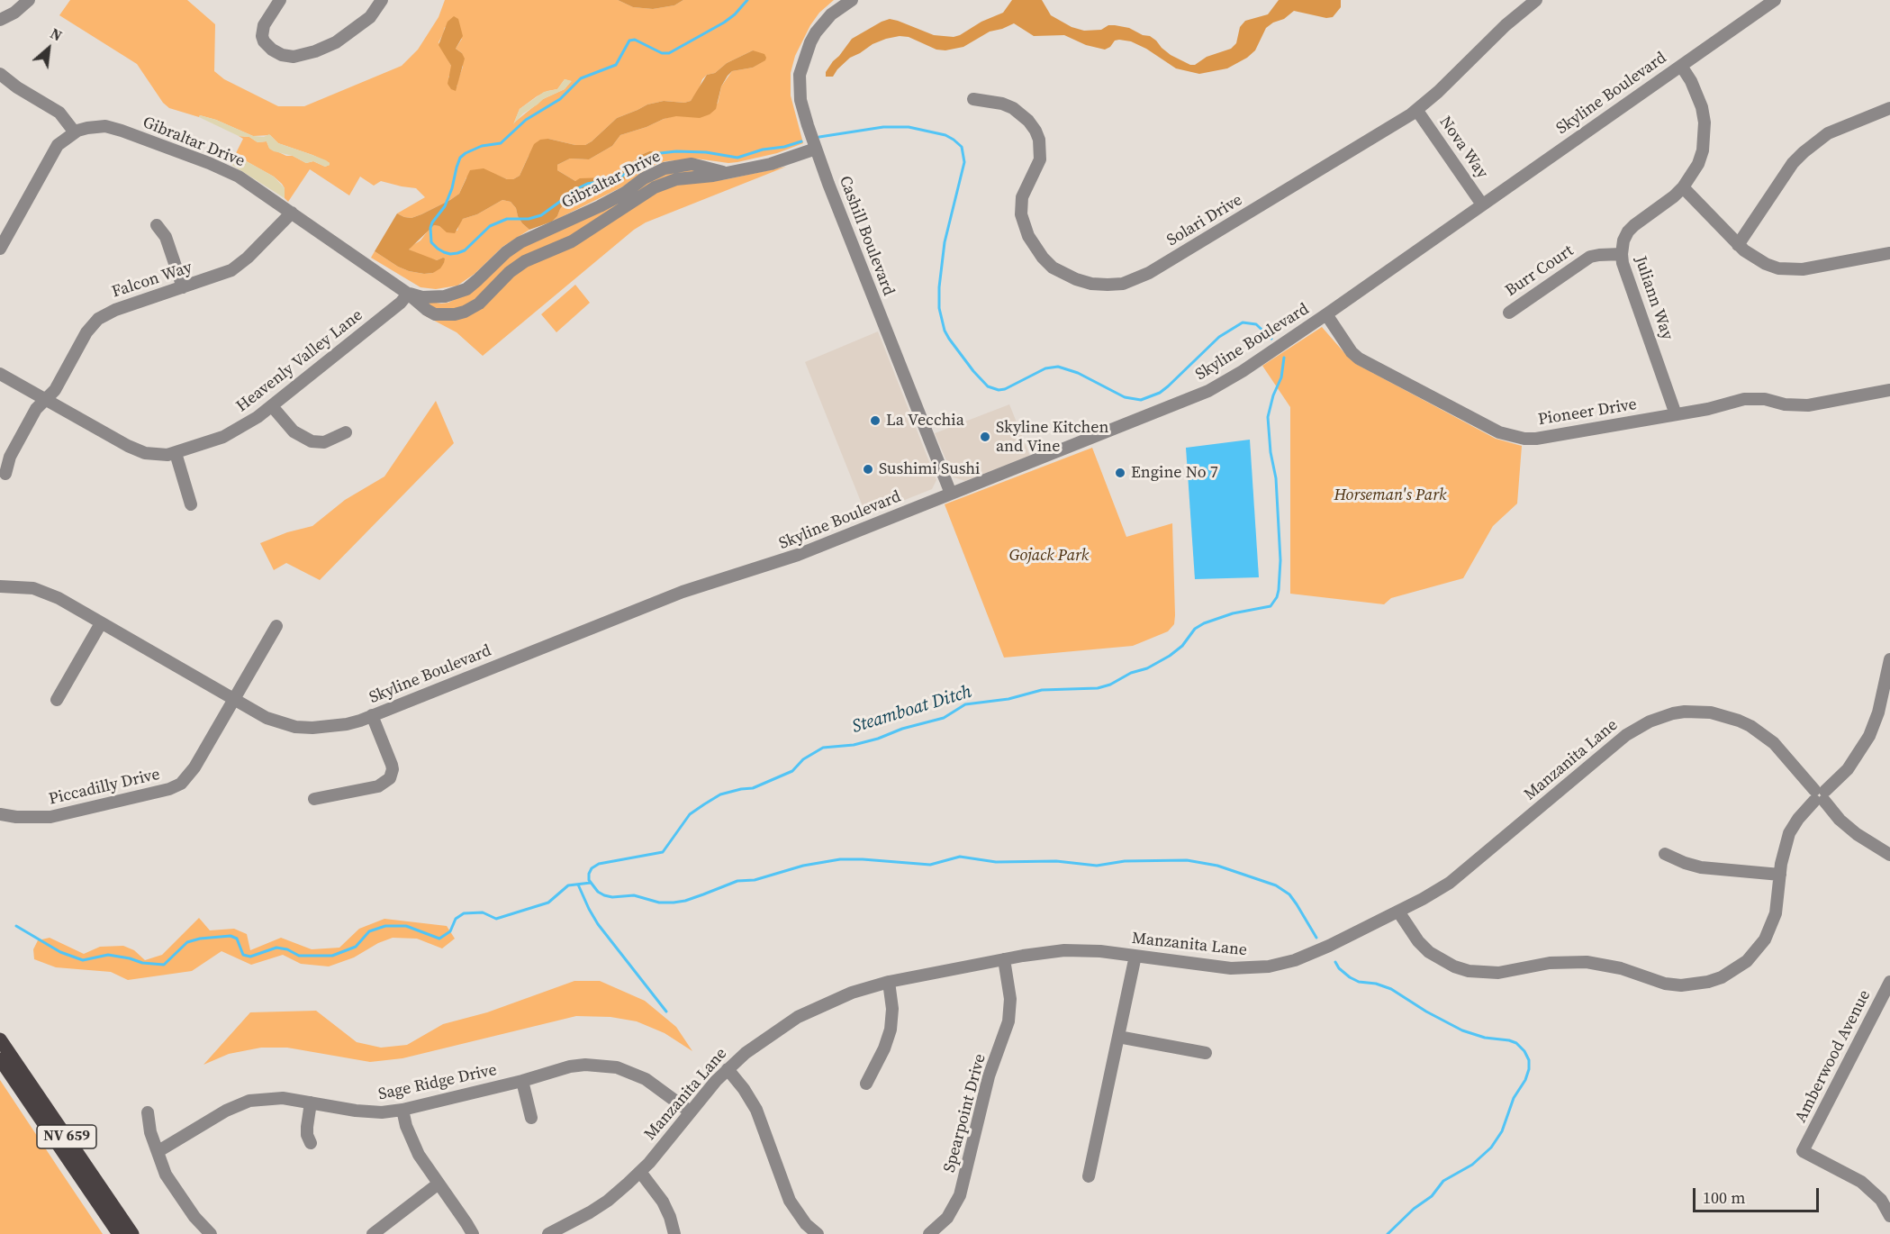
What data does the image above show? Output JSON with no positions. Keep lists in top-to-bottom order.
{
  "streets": {
    "main road": ["NV 659"],
    "street": [
      "Skyline Boulevard",
      "Gibraltar Drive",
      "Nova Way",
      "Solari Drive",
      "Cashill Boulevard",
      "Burr Court",
      "Falcon Way",
      "Juliann Way",
      "Heavenly Valley Lane",
      "Pioneer Drive",
      "Manzanita Lane",
      "Piccadilly Drive",
      "Amberwood Avenue",
      "Sage Ridge Drive",
      "Spearpoint Drive"
    ]
  },
  "crossings": [
    ["Skyline Boulevard", "Nova Way"],
    ["Skyline Boulevard", "Cashill Boulevard"],
    ["Skyline Boulevard", "Juliann Way"],
    ["Skyline Boulevard", "Pioneer Drive"],
    ["Skyline Boulevard", "Piccadilly Drive"],
    ["Gibraltar Drive", "Cashill Boulevard"],
    ["Gibraltar Drive", "Falcon Way"],
    ["Gibraltar Drive", "Heavenly Valley Lane"],
    ["Nova Way", "Solari Drive"],
    ["Burr Court", "Juliann Way"],
    ["Falcon Way", "Heavenly Valley Lane"],
    ["Juliann Way", "Pioneer Drive"],
    ["Manzanita Lane", "Sage Ridge Drive"],
    ["Manzanita Lane", "Spearpoint Drive"]
  ],
  "water": ["Steamboat Ditch"],
  "parks": ["Horseman's Park", "Gojack Park"],
  "places": [
    "La Vecchia",
    "Skyline Kitchen and Vine",
    "Sushimi Sushi",
    "Engine No 7"
  ],
  "scale_bar": "100 m",
  "north": "top right"
}
